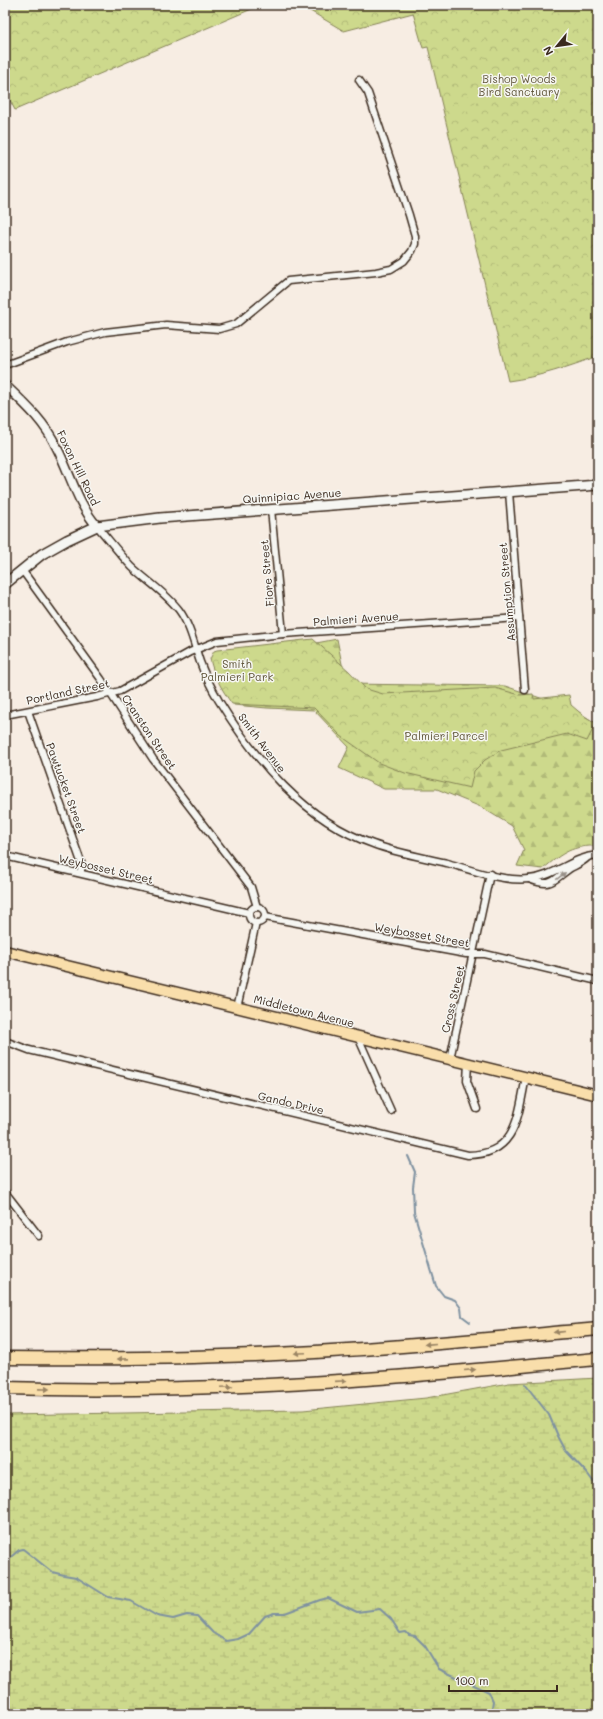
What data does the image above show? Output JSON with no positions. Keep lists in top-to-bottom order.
{
  "streets": {
    "main road": ["Quinnipiac Avenue", "Middletown Avenue"],
    "street": [
      "Foxon Hill Road",
      "Fiore Street",
      "Assumption Street",
      "Palmieri Avenue",
      "Portland Street",
      "Cranston Street",
      "Smith Avenue",
      "Pawtucket Street",
      "Weybosset Street",
      "Cross Street",
      "Gando Drive"
    ]
  },
  "crossings": [
    ["Foxon Hill Road", "Quinnipiac Avenue"],
    ["Foxon Hill Road", "Smith Avenue"],
    ["Quinnipiac Avenue", "Fiore Street"],
    ["Quinnipiac Avenue", "Assumption Street"],
    ["Quinnipiac Avenue", "Cranston Street"],
    ["Quinnipiac Avenue", "Smith Avenue"],
    ["Fiore Street", "Palmieri Avenue"],
    ["Assumption Street", "Palmieri Avenue"],
    ["Palmieri Avenue", "Portland Street"],
    ["Palmieri Avenue", "Smith Avenue"],
    ["Portland Street", "Cranston Street"],
    ["Portland Street", "Smith Avenue"],
    ["Portland Street", "Pawtucket Street"],
    ["Cranston Street", "Weybosset Street"],
    ["Smith Avenue", "Cross Street"],
    ["Pawtucket Street", "Weybosset Street"],
    ["Weybosset Street", "Cross Street"],
    ["Cross Street", "Middletown Avenue"],
    ["Middletown Avenue", "Gando Drive"]
  ],
  "parks": ["Bishop Woods Bird Sanctuary", "Smith Palmieri Park", "Palmieri Parcel"],
  "scale_bar": "100 m",
  "north": "bottom left"
}
